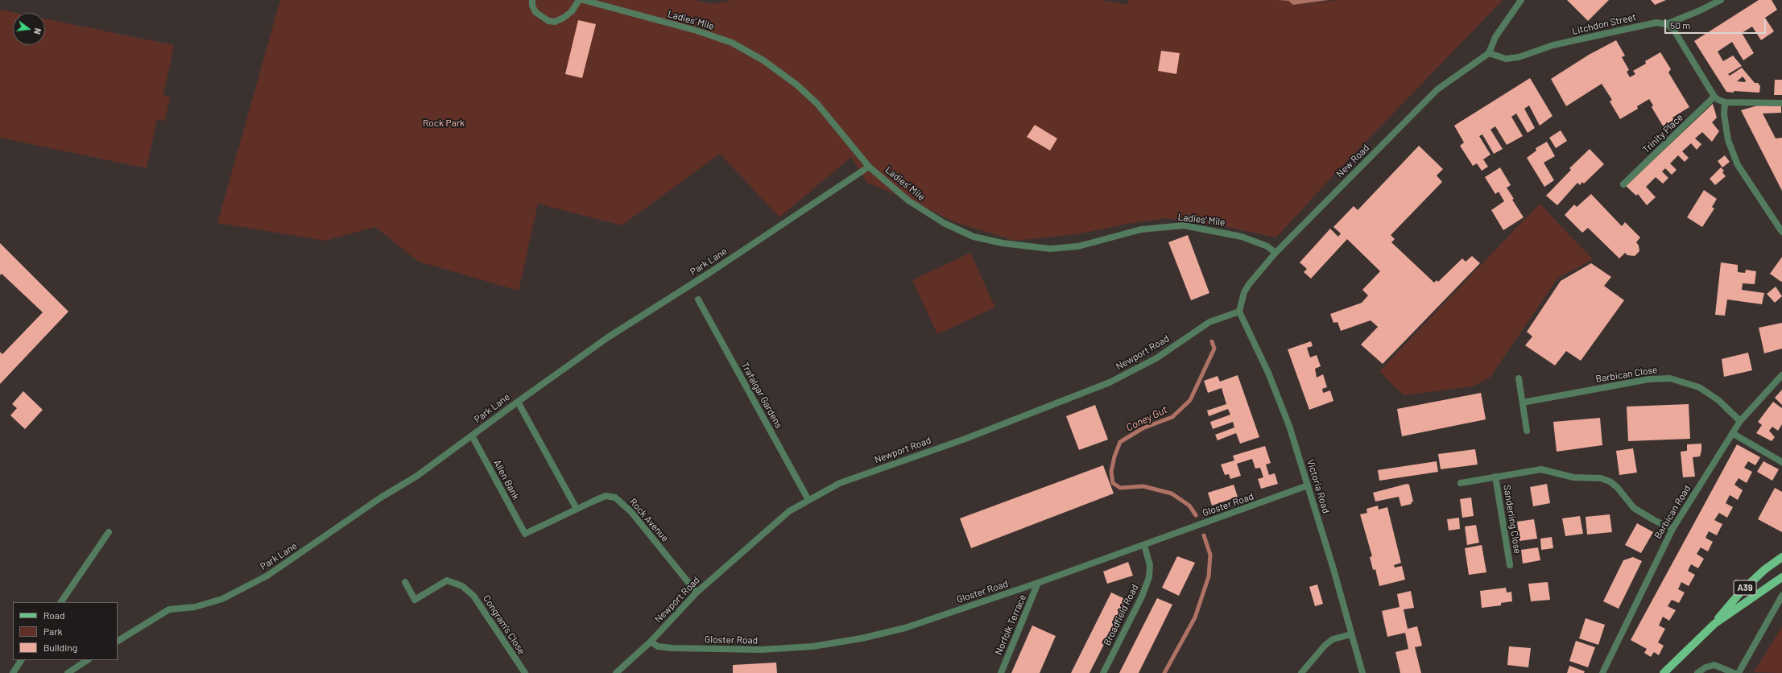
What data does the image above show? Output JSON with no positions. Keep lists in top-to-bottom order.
{
  "streets": {
    "main road": ["A39"],
    "street": [
      "Ladies' Mile",
      "Litchdon Street",
      "Trinity Place",
      "New Road",
      "Park Lane",
      "Newport Road",
      "Barbican Close",
      "Trafalgar Gardens",
      "Allen Bank",
      "Victoria Road",
      "Gloster Road",
      "Barbican Road",
      "Sanderling Close",
      "Rock Avenue",
      "Broadfield Road",
      "Congram's Close",
      "Norfolk Terrace"
    ]
  },
  "crossings": [
    ["Ladies' Mile", "New Road"],
    ["Ladies' Mile", "Park Lane"],
    ["Litchdon Street", "New Road"],
    ["New Road", "Newport Road"],
    ["New Road", "Victoria Road"],
    ["Park Lane", "Allen Bank"],
    ["Newport Road", "Trafalgar Gardens"],
    ["Newport Road", "Victoria Road"],
    ["Newport Road", "Gloster Road"],
    ["Newport Road", "Rock Avenue"],
    ["Barbican Close", "Barbican Road"],
    ["Allen Bank", "Rock Avenue"],
    ["Victoria Road", "Gloster Road"],
    ["Gloster Road", "Broadfield Road"],
    ["Gloster Road", "Norfolk Terrace"],
    ["Barbican Road", "Sanderling Close"]
  ],
  "water": ["Coney Gut"],
  "parks": ["Rock Park"],
  "legend": ["Road", "Park", "Building"],
  "scale_bar": "50 m",
  "north": "right"
}
